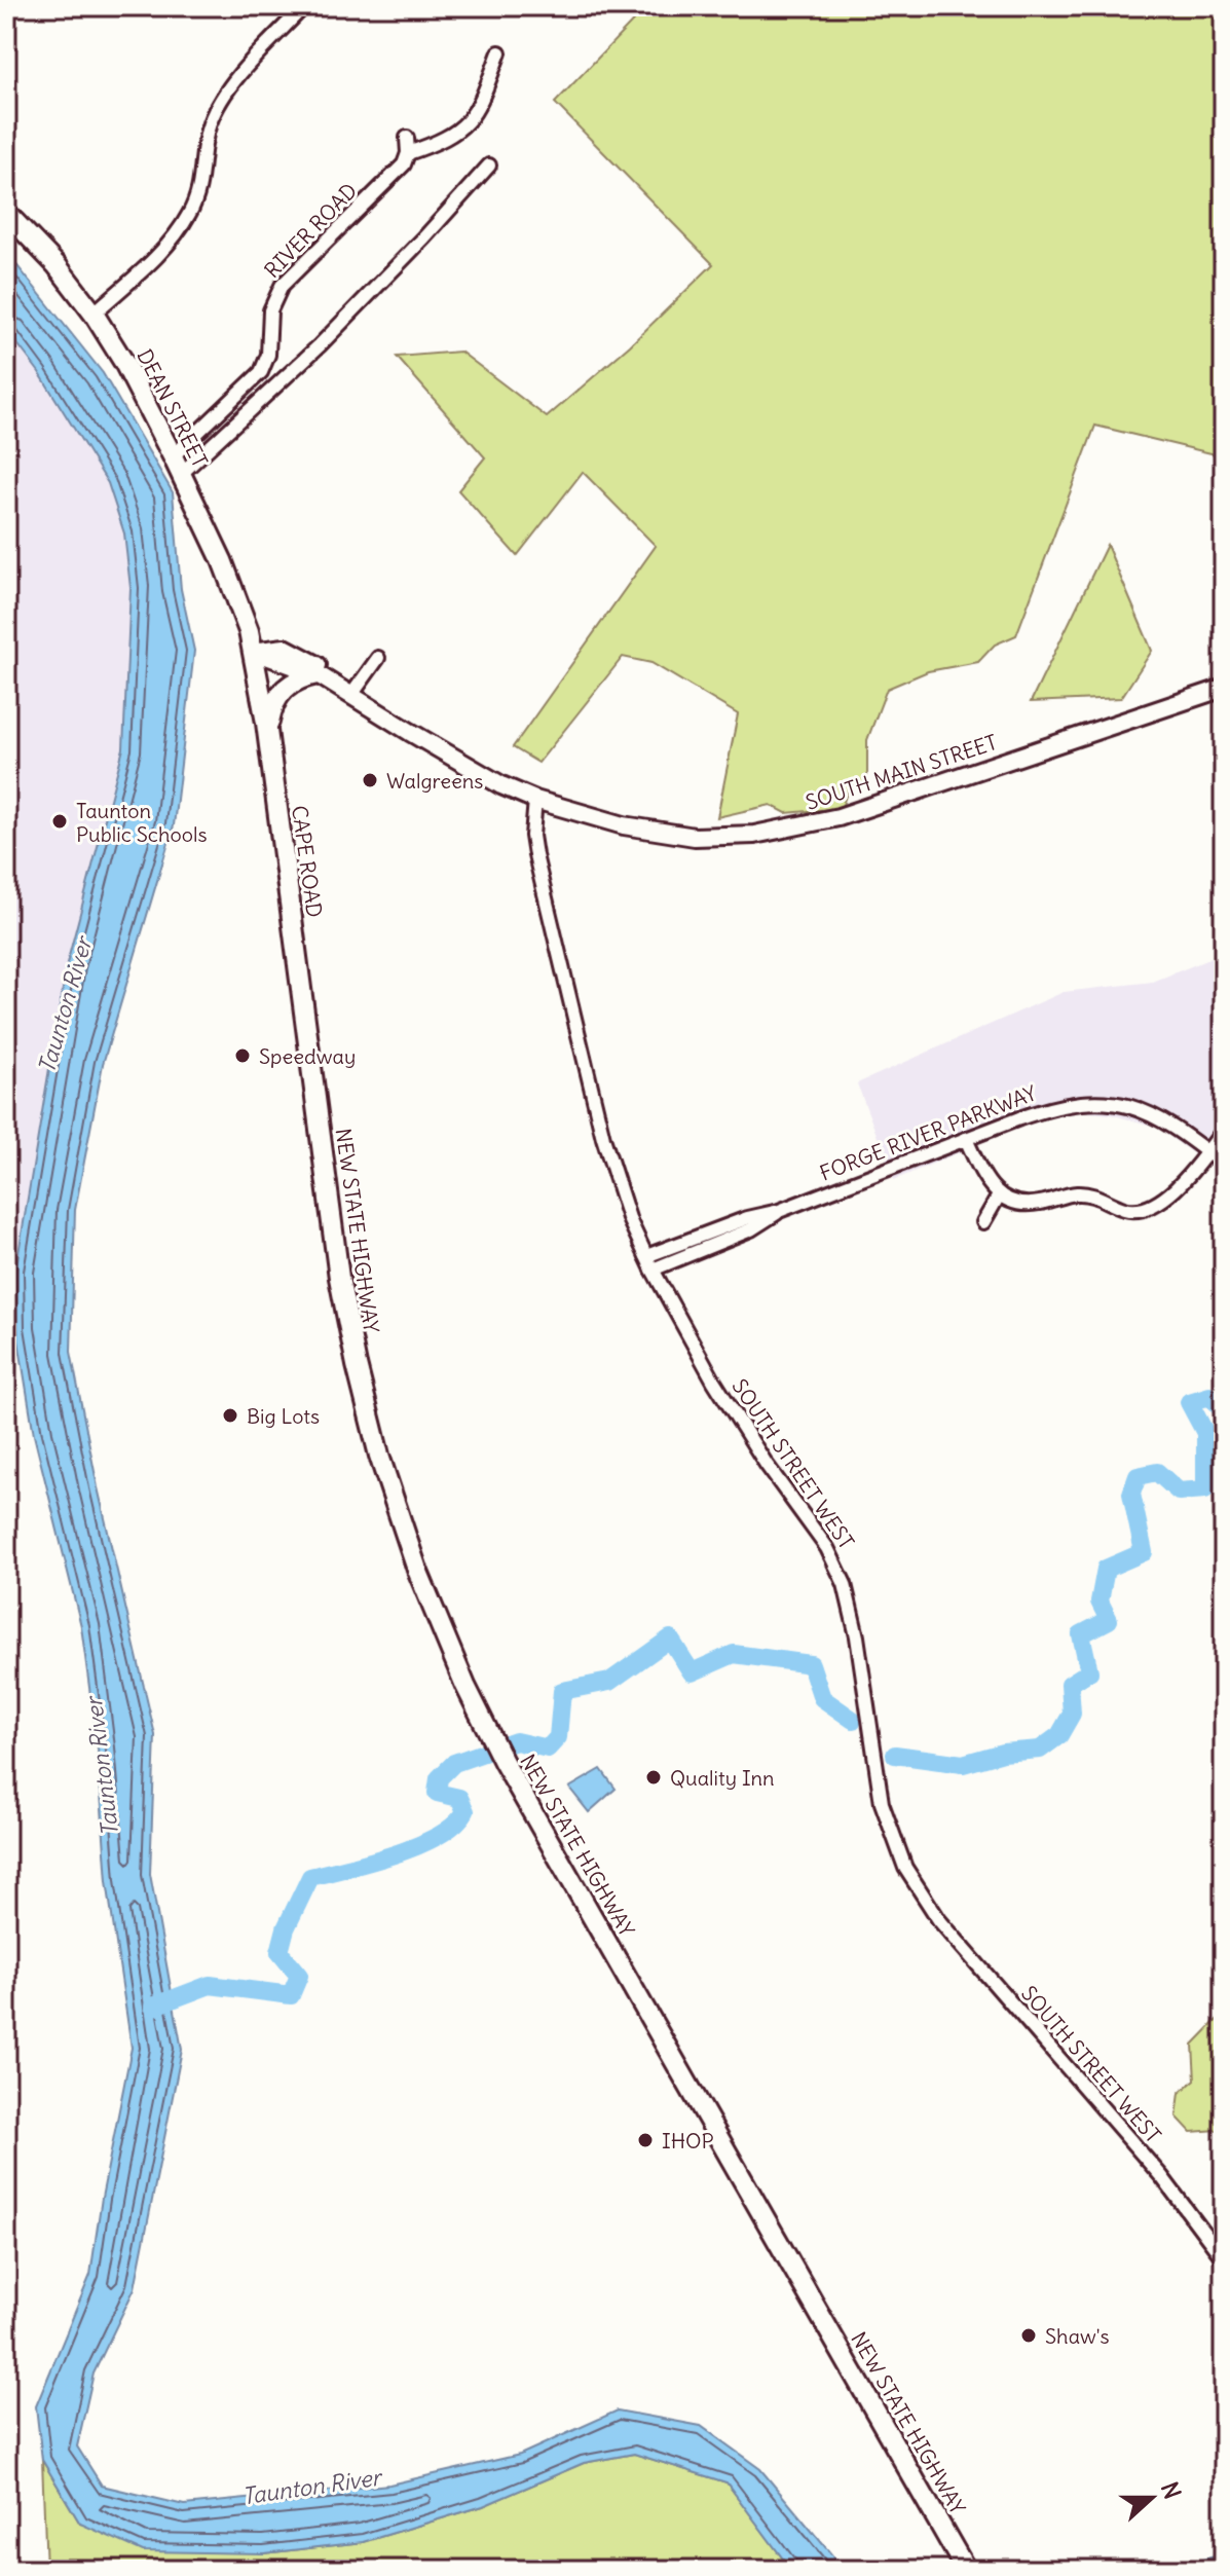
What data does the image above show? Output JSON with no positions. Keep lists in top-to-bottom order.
{
  "streets": {
    "highway": ["DEAN STREET", "CAPE ROAD", "NEW STATE HIGHWAY"],
    "main road": ["SOUTH MAIN STREET"],
    "street": ["RIVER ROAD", "FORGE RIVER PARKWAY", "SOUTH STREET WEST"]
  },
  "crossings": [
    ["RIVER ROAD", "DEAN STREET"],
    ["DEAN STREET", "CAPE ROAD"],
    ["SOUTH MAIN STREET", "SOUTH STREET WEST"],
    ["CAPE ROAD", "NEW STATE HIGHWAY"],
    ["FORGE RIVER PARKWAY", "SOUTH STREET WEST"]
  ],
  "water": ["Taunton River"],
  "places": [
    "Walgreens",
    "Taunton Public Schools",
    "Speedway",
    "Big Lots",
    "Quality Inn",
    "IHOP",
    "Shaw's"
  ],
  "north": "right"
}
